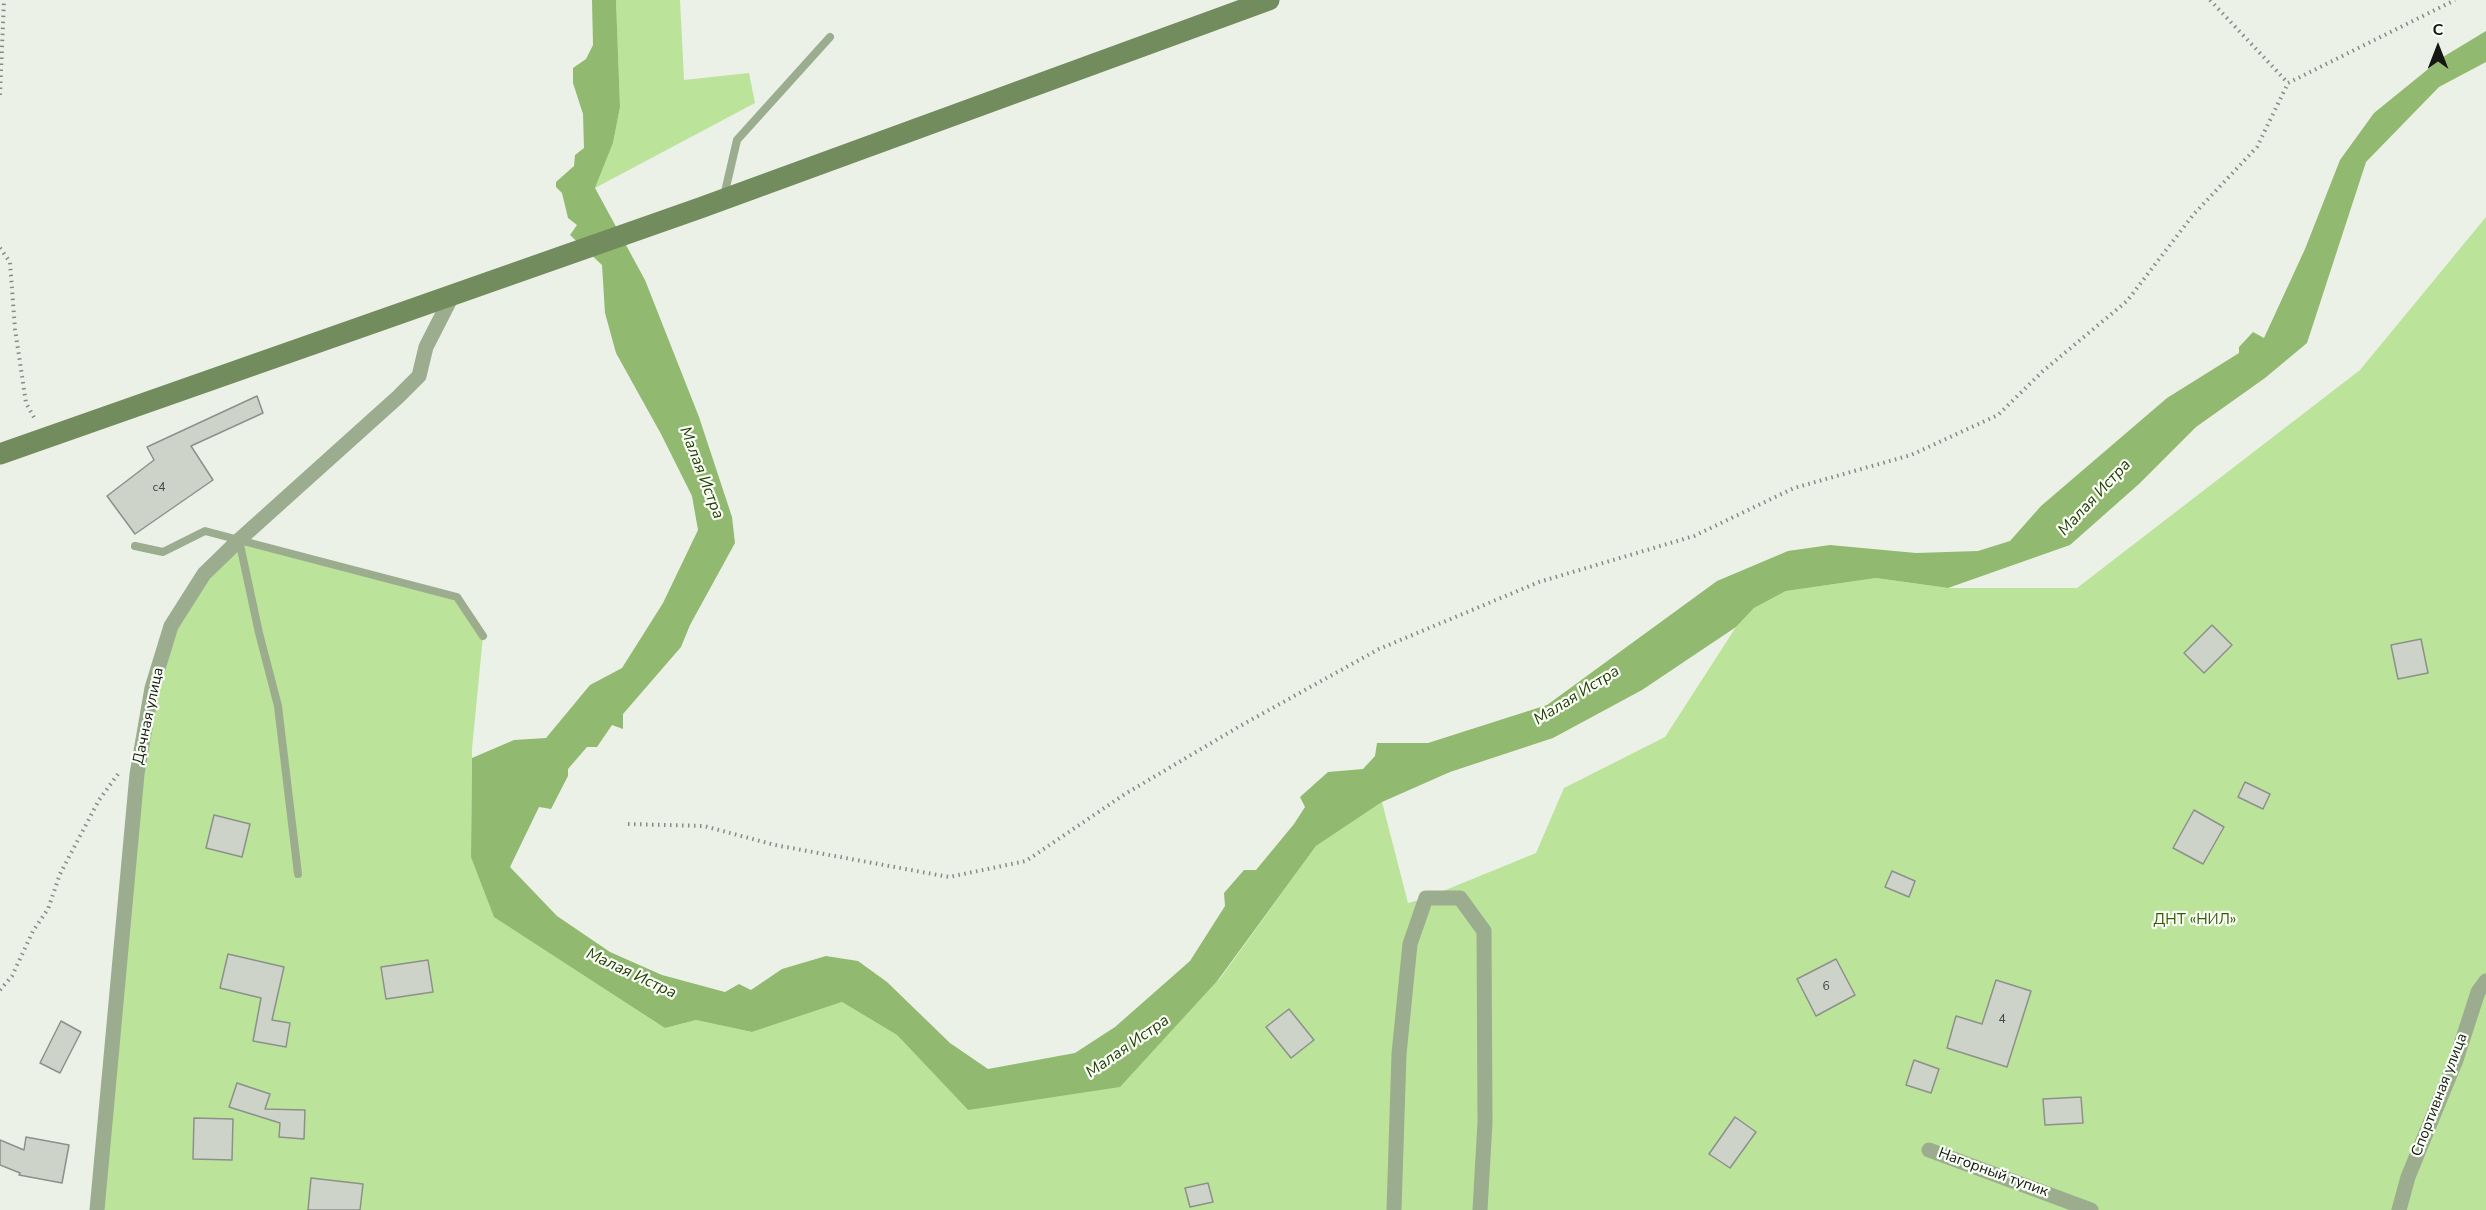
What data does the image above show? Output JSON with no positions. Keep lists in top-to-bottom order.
{
  "streets": {
    "street": ["Дачная улица", "Спортивная улица", "Нагорный тупик"]
  },
  "water": ["Малая Истра"],
  "parks": ["ДНТ «НИЛ»"],
  "house_numbers": ["с4", "6", "4"],
  "north": "top"
}
